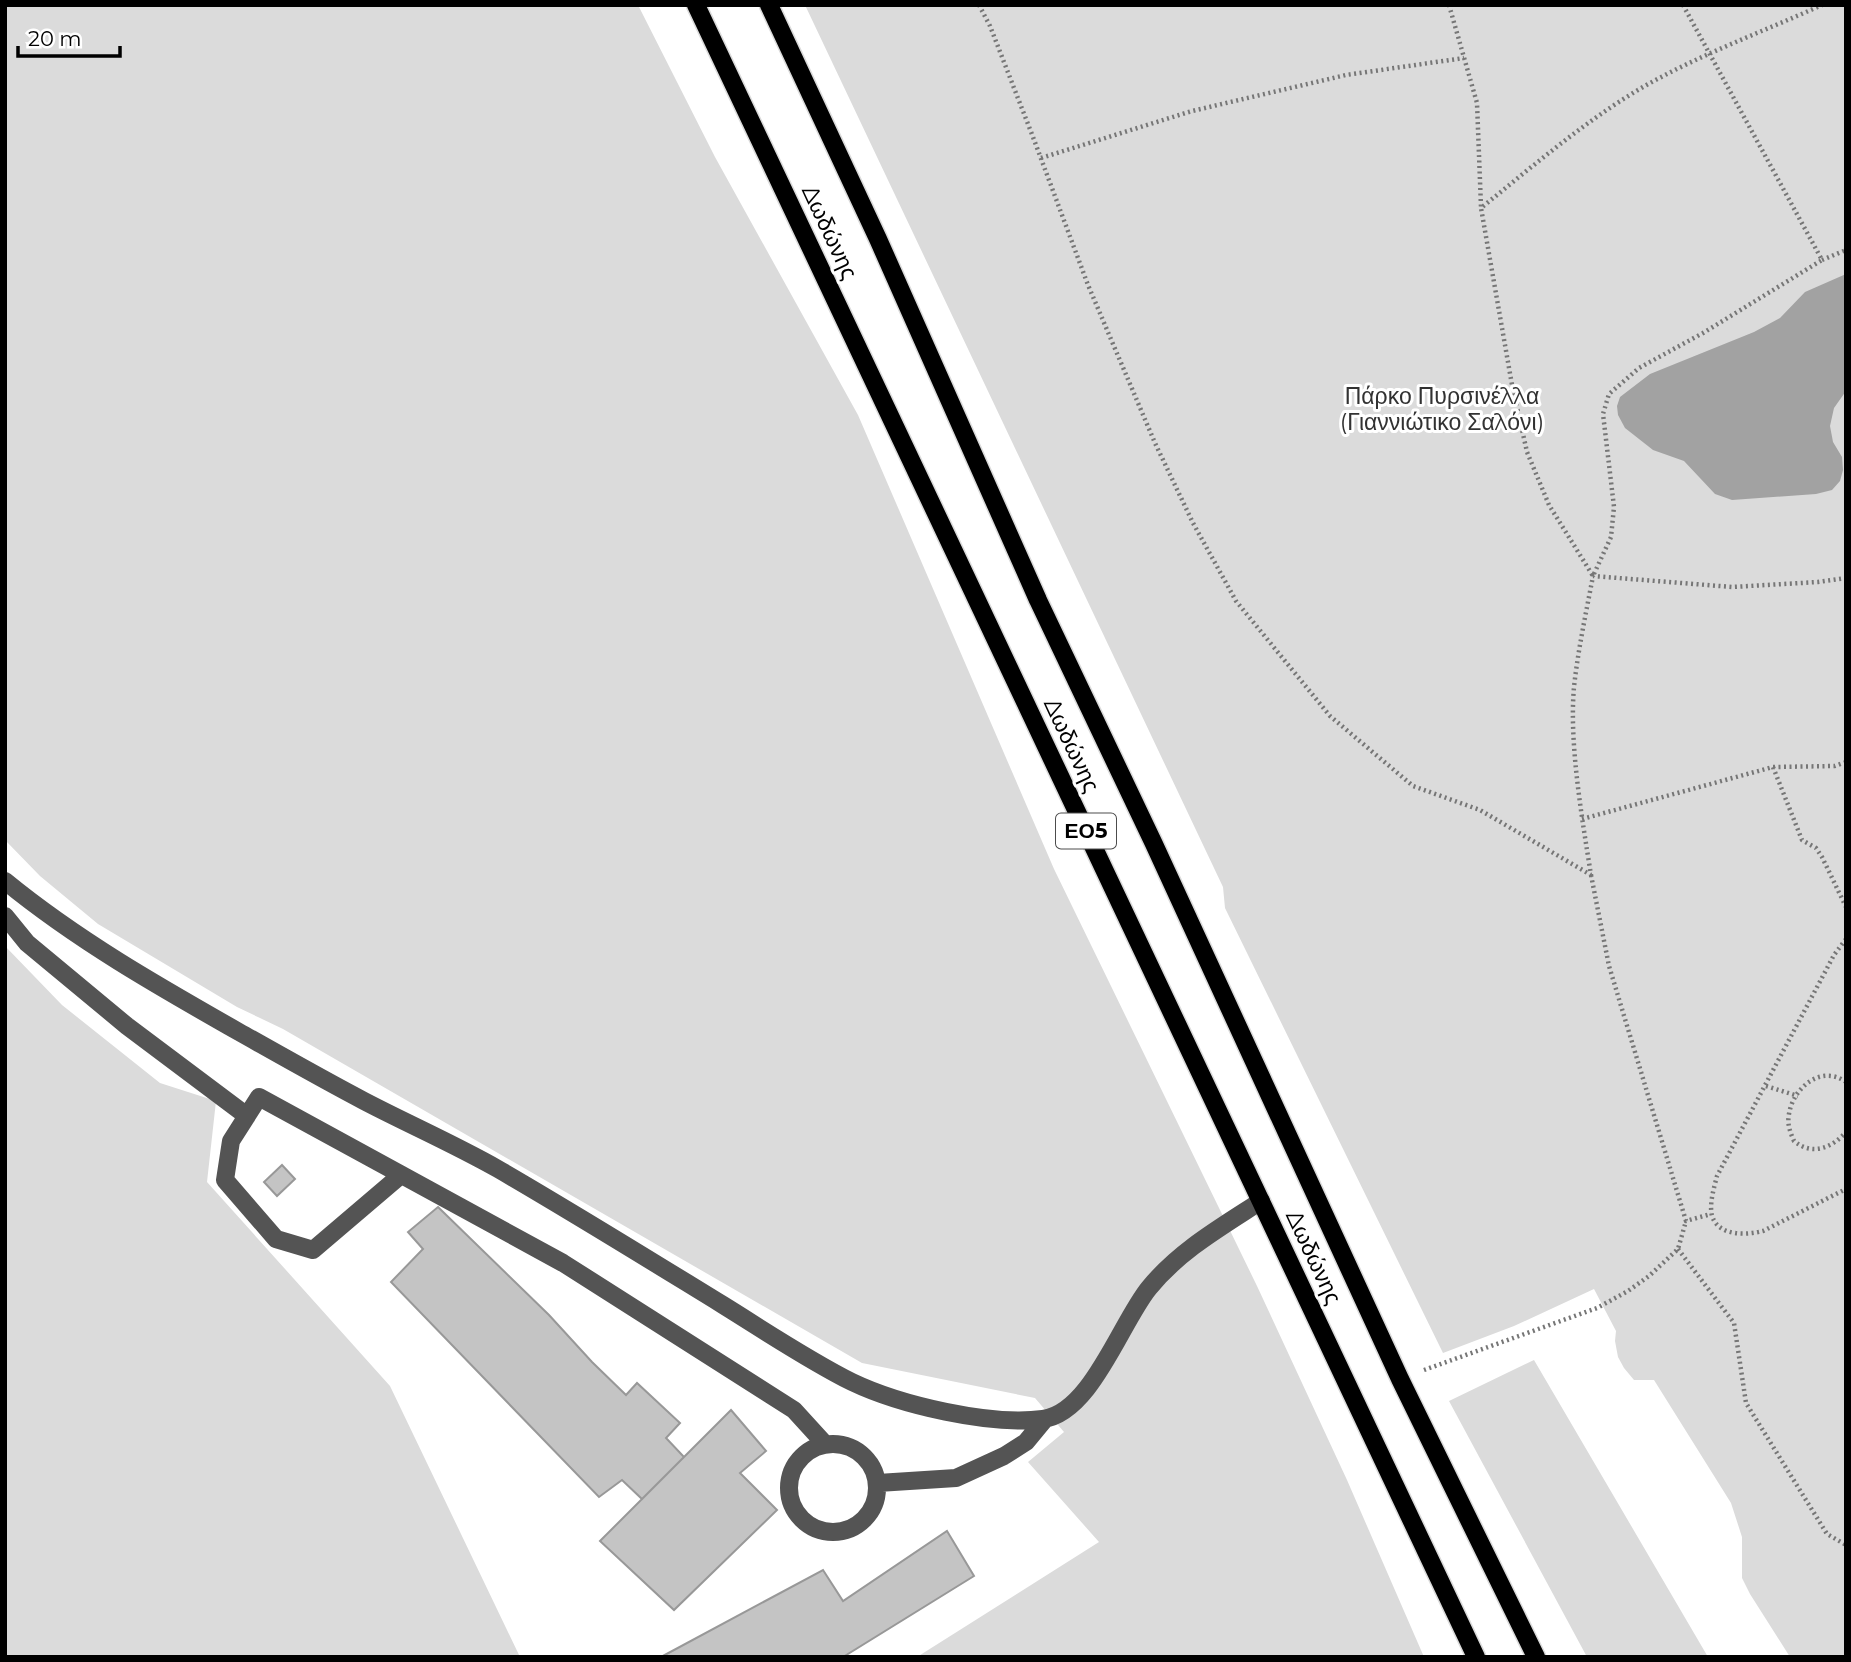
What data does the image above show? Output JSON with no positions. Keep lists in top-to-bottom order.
{
  "streets": {
    "main road": ["Δωδώνης", "ΕΟ5"]
  },
  "parks": ["Πάρκο Πυρσινέλλα (Γιαννιώτικο Σαλόνι)"],
  "scale_bar": "20 m"
}
